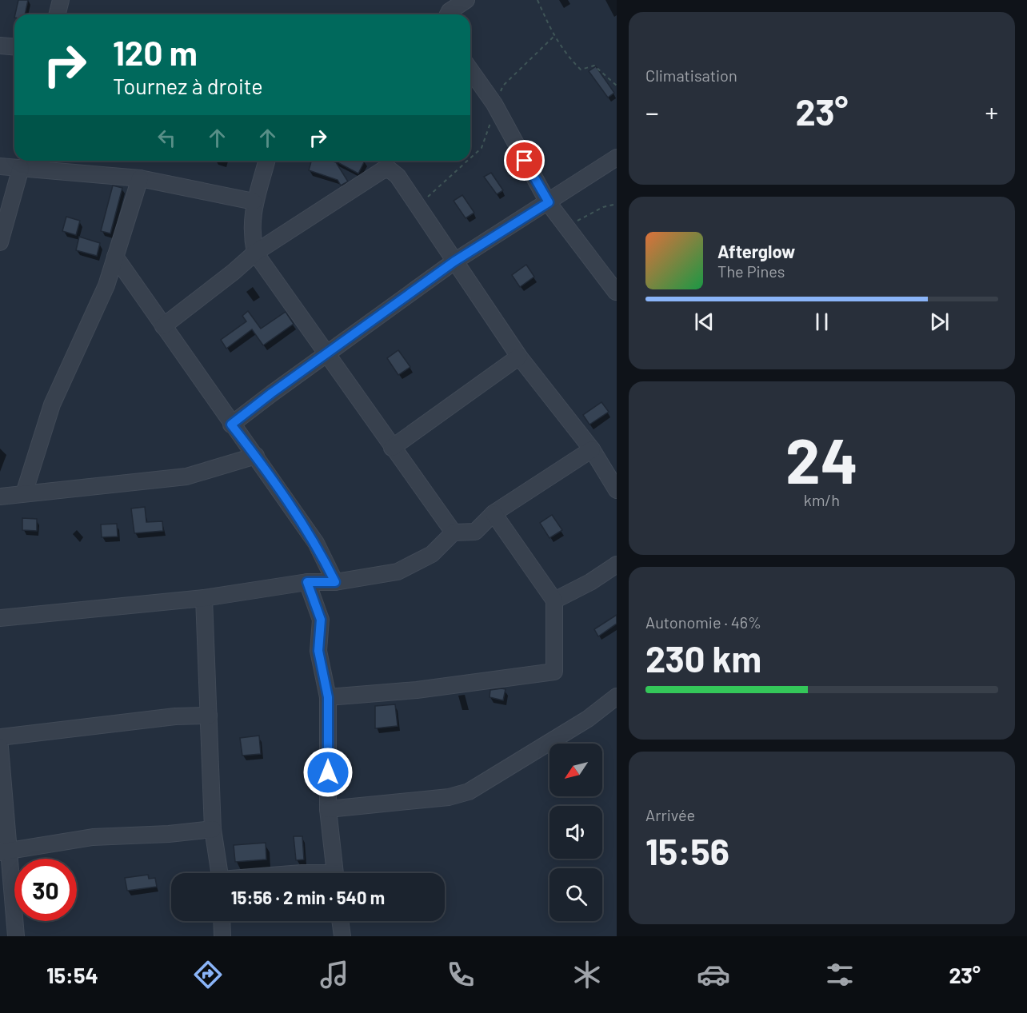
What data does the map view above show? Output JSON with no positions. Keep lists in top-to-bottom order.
{
  "north": "bottom left",
  "page": {
    "tile": [
      "Climatisation",
      ["24", "km/h"],
      ["Autonomie · 46%", "230 km"],
      ["Arrivée", "15:56"]
    ],
    "turn": ["120 m", "Tournez à droite"],
    "heat": ["−", "23°", "+"],
    "song": ["Afterglow", "The Pines"],
    "limit": "30",
    "trip": "15:56 · 2 min · 540 m",
    "tabs": ["15:54", "23°"]
  }
}
